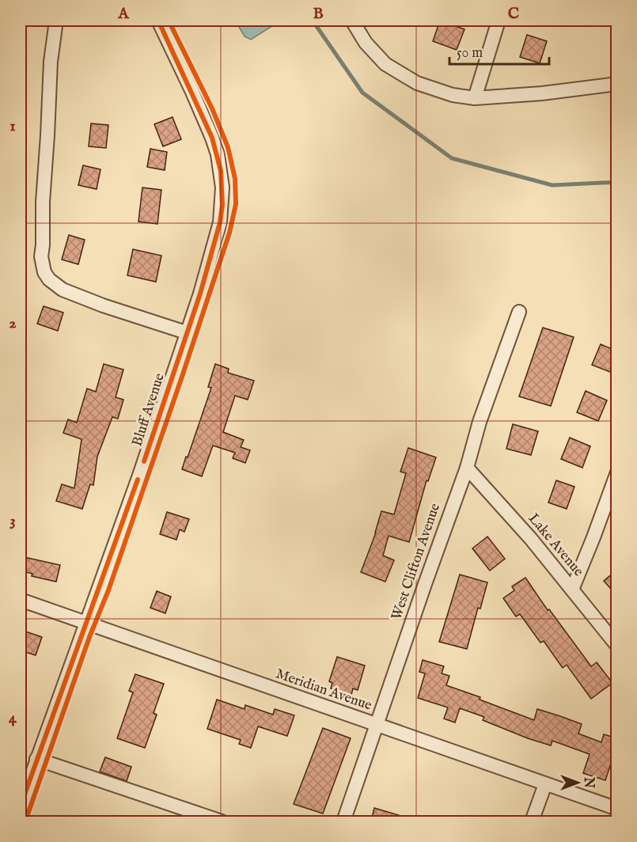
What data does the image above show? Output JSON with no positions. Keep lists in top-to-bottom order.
{
  "streets": {
    "street": [
      "Bluff Avenue",
      "Lake Avenue",
      "West Clifton Avenue",
      "Meridian Avenue"
    ]
  },
  "crossings": [
    ["Bluff Avenue", "Meridian Avenue"],
    ["Lake Avenue", "West Clifton Avenue"],
    ["West Clifton Avenue", "Meridian Avenue"]
  ],
  "scale_bar": "50 m",
  "north": "right",
  "grid": {
    "columns": ["A", "B", "C"],
    "rows": [
      "1",
      "2",
      "3",
      "4"
    ]
  }
}
